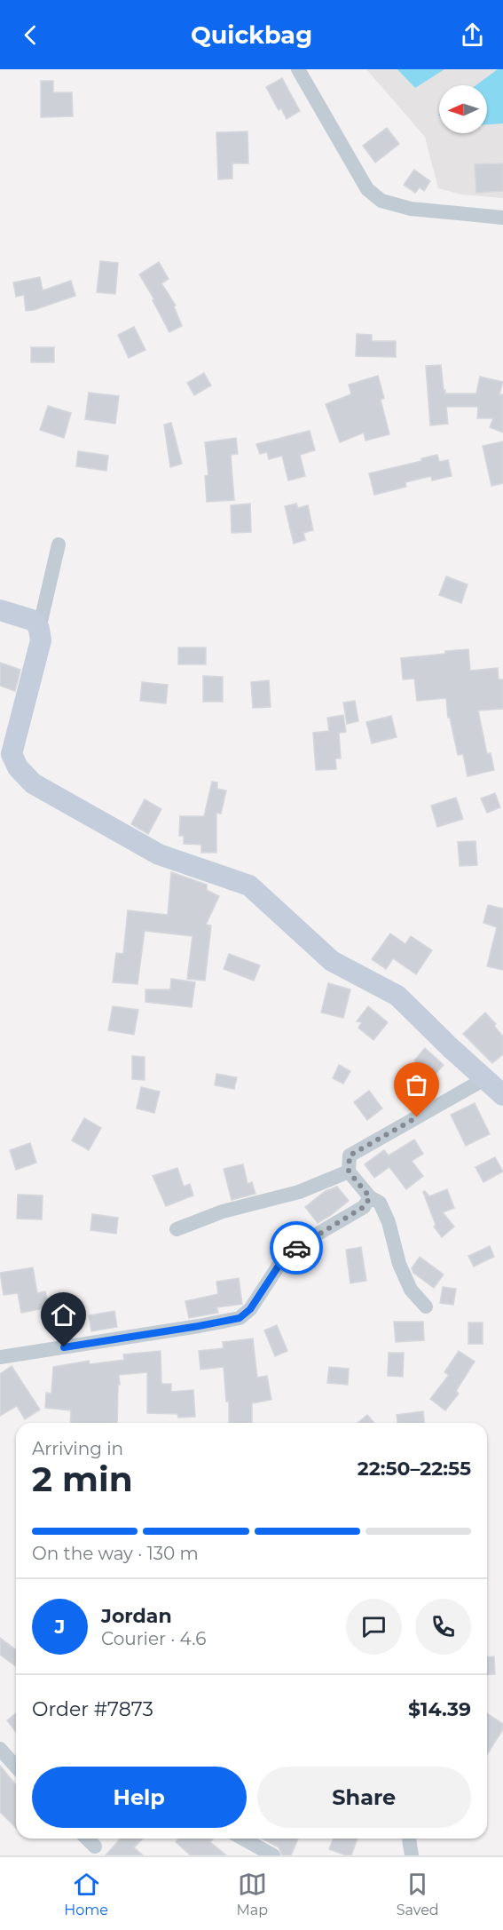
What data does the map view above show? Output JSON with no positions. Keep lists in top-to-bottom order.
{
  "north": "left",
  "page": {
    "header": "Quickbag",
    "heading": ["2 min", "Arriving in", "22:50–22:55"],
    "panel": [
      "Jordan",
      "Courier · 4.6",
      "Order #7873",
      "$14.39"
    ],
    "bar": "On the way · 130 m",
    "round": "J",
    "buttons": ["Help", "Share"],
    "tabs": ["Home", "Map", "Saved"]
  }
}
